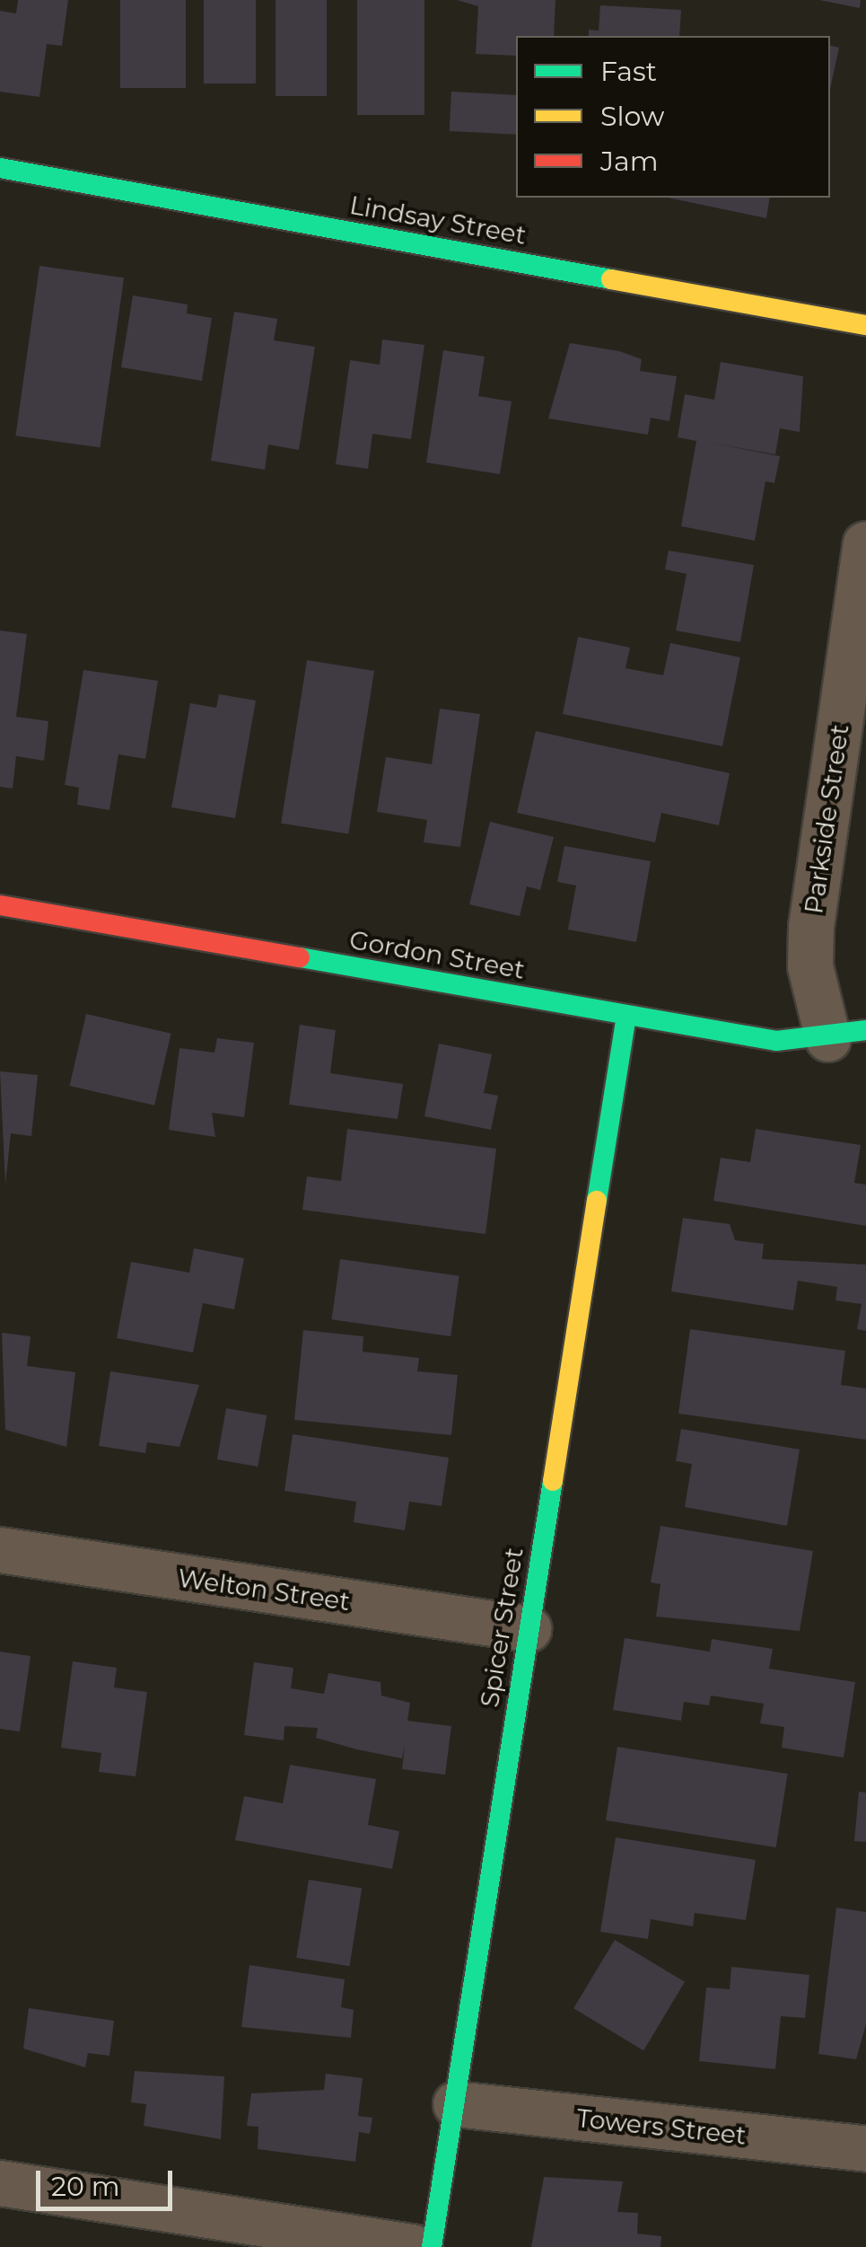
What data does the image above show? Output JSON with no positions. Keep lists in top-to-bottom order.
{
  "streets": {
    "street": [
      "Lindsay Street",
      "Parkside Street",
      "Gordon Street",
      "Welton Street",
      "Spicer Street",
      "Towers Street"
    ]
  },
  "crossings": [
    ["Parkside Street", "Gordon Street"],
    ["Gordon Street", "Spicer Street"],
    ["Welton Street", "Spicer Street"],
    ["Spicer Street", "Towers Street"]
  ],
  "legend": ["Fast", "Slow", "Jam"],
  "scale_bar": "20 m"
}
